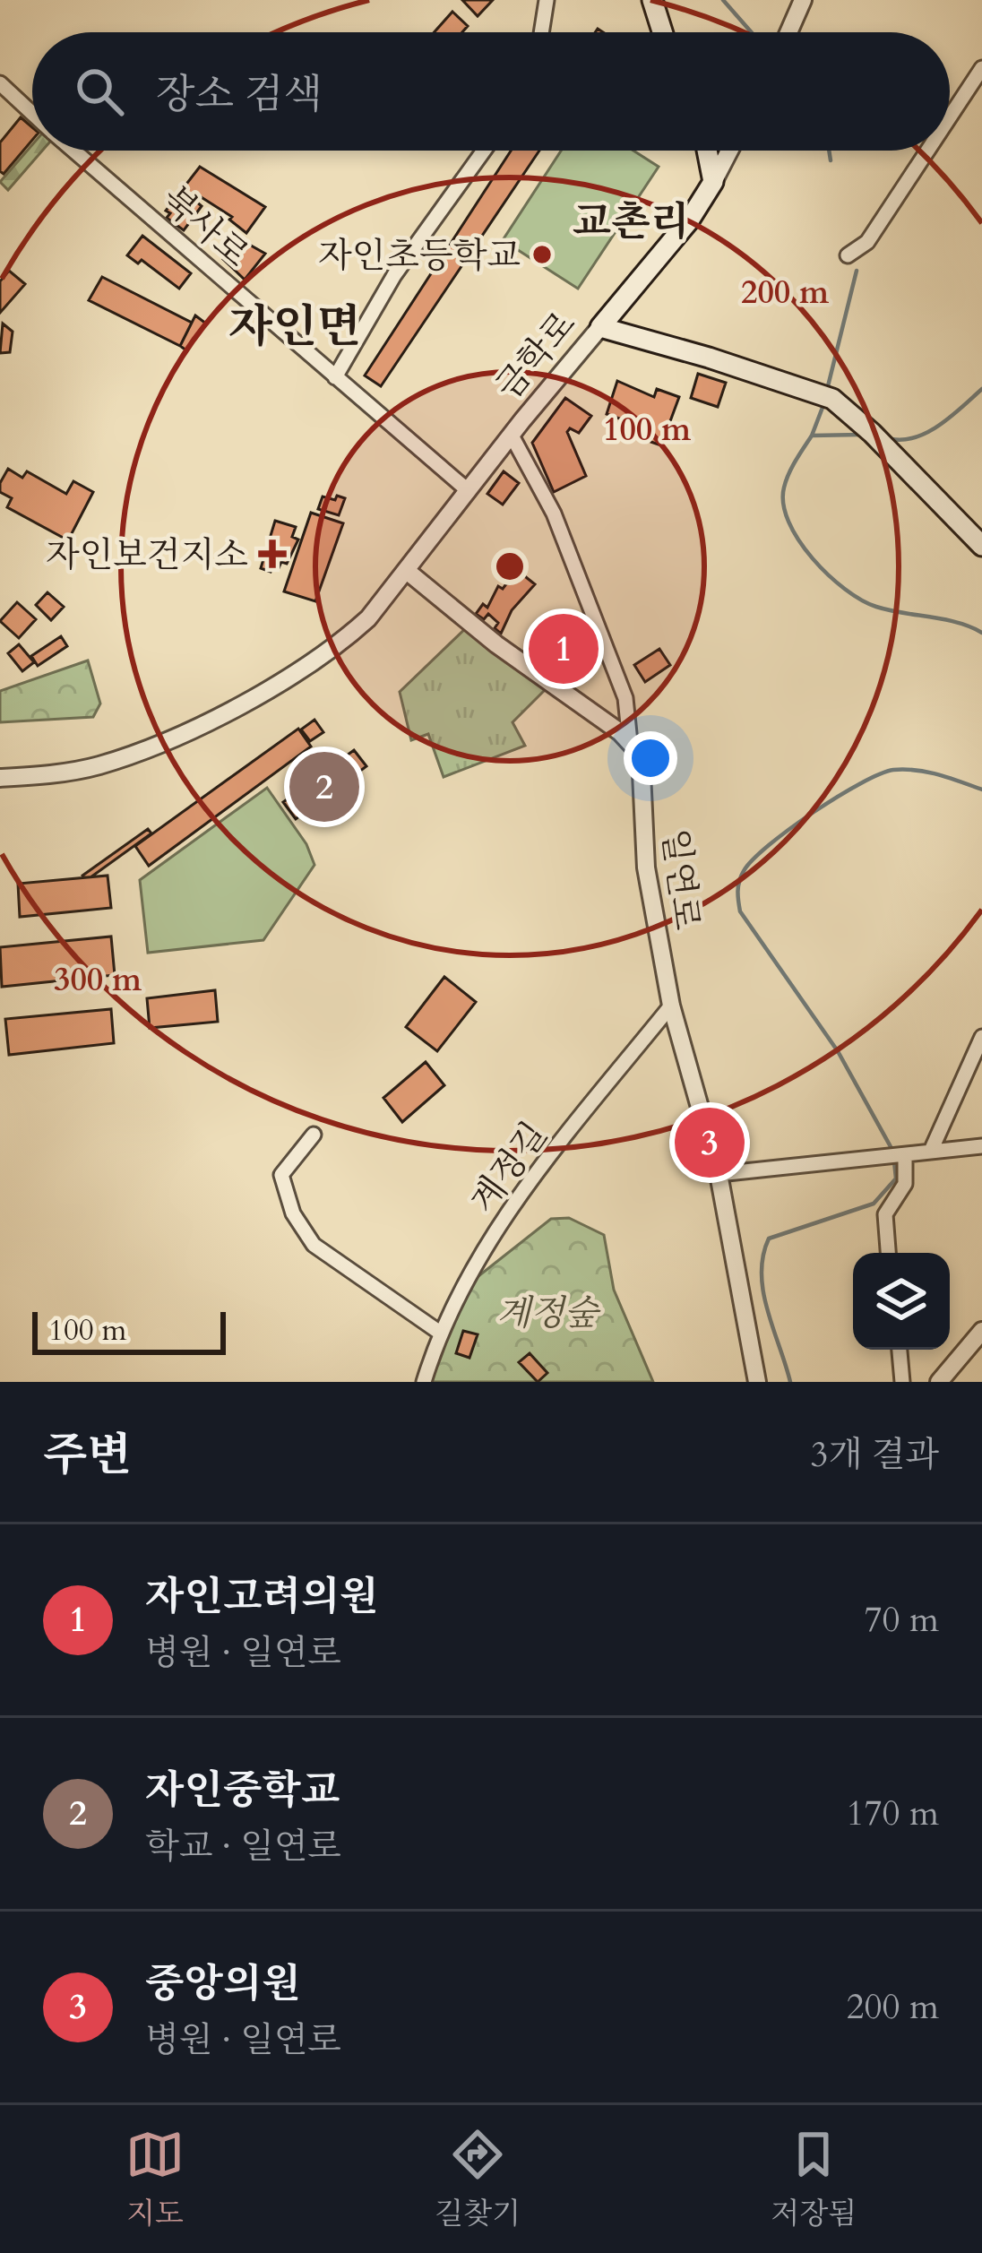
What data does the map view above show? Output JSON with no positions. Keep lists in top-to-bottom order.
{
  "streets": {
    "main road": ["금학로"],
    "street": ["북사로", "일연로", "계정길"]
  },
  "crossings": [
    ["북사로", "금학로"],
    ["일연로", "계정길"]
  ],
  "districts": ["교촌리", "자인면"],
  "parks": ["계정숲"],
  "places": {
    "other": ["자인초등학교"],
    "health": ["자인보건지소"]
  },
  "scale_bar": "100 m",
  "page": {
    "search": "장소 검색",
    "pins": ["1", "2", "3"],
    "scale": "100 m",
    "heading": ["주변", "3개 결과"],
    "list": [
      {
        "mark": "1",
        "name": "자인고려의원",
        "note": "병원 · 일연로",
        "value": "70 m"
      },
      {
        "mark": "2",
        "name": "자인중학교",
        "note": "학교 · 일연로",
        "value": "170 m"
      },
      {
        "mark": "3",
        "name": "중앙의원",
        "note": "병원 · 일연로",
        "value": "200 m"
      }
    ],
    "nav": ["지도", "길찾기", "저장됨"]
  },
  "rings": ["200 m", "100 m", "300 m"]
}
